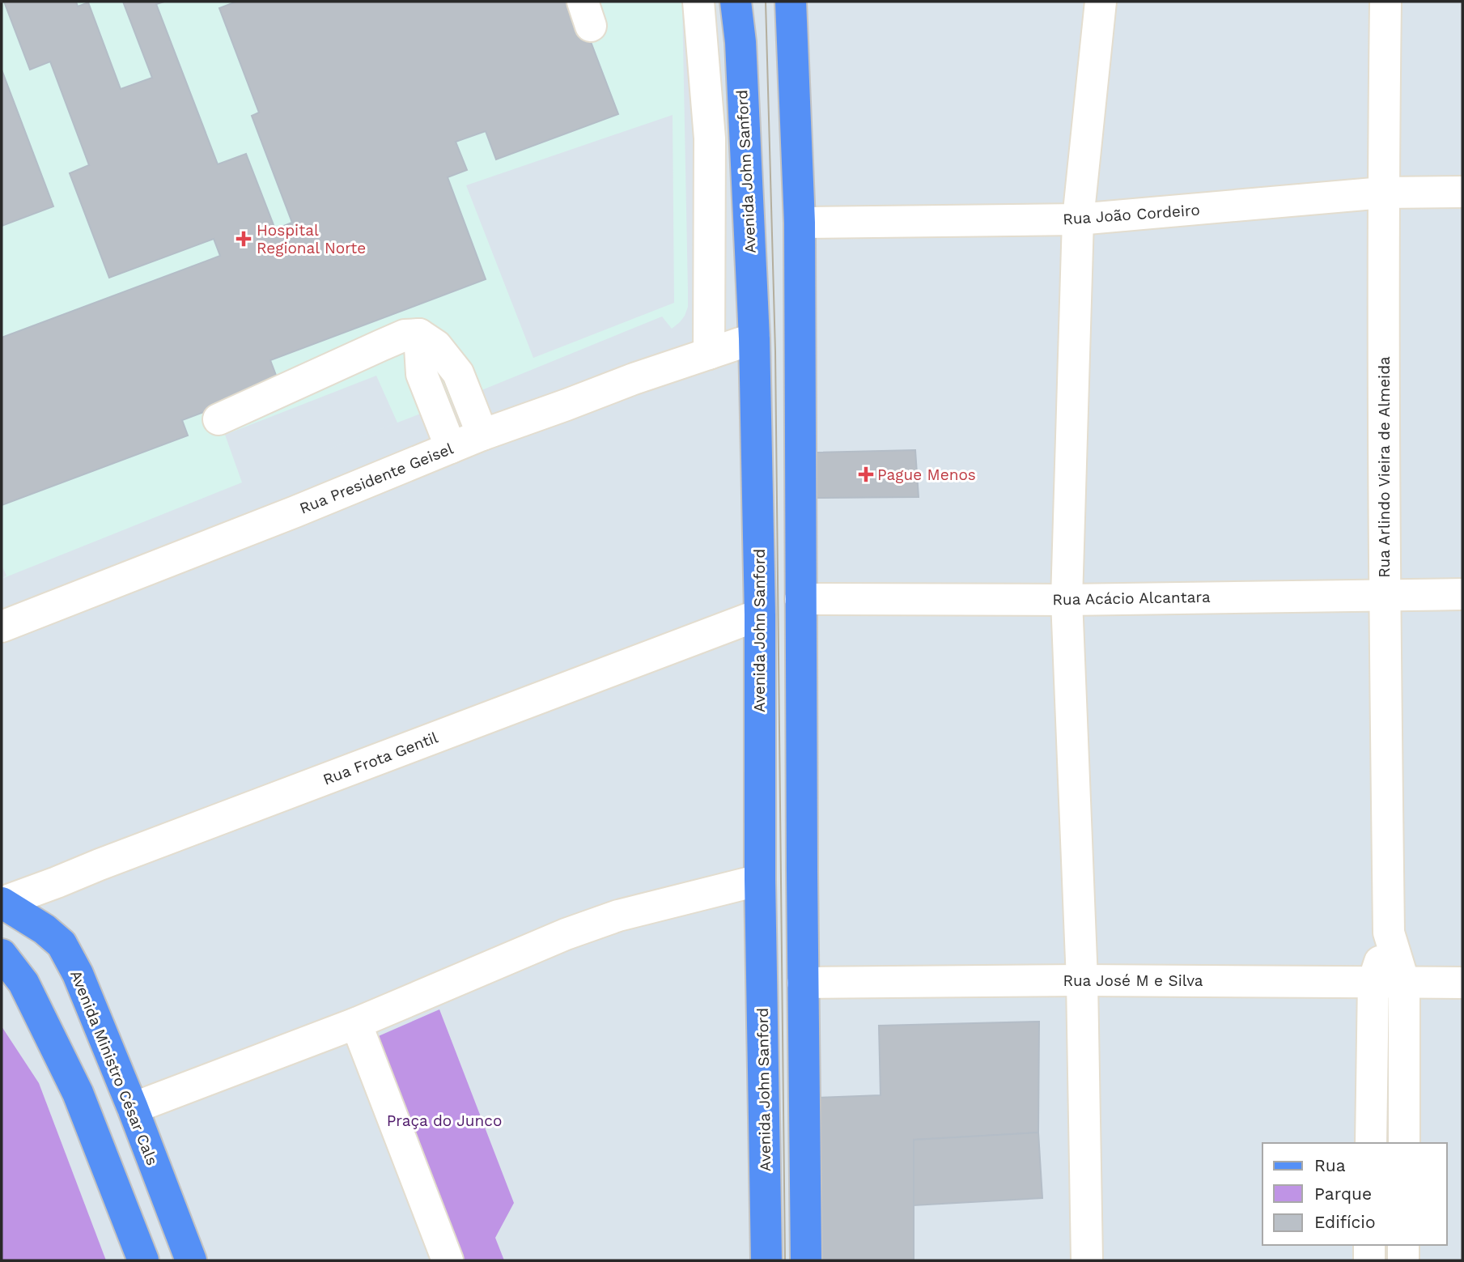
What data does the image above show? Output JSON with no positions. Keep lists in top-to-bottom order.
{
  "streets": {
    "main road": ["Avenida John Sanford", "Avenida Ministro César Cals"],
    "street": [
      "Rua João Cordeiro",
      "Rua Arlindo Vieira de Almeida",
      "Rua Presidente Geisel",
      "Rua Acácio Alcantara",
      "Rua Frota Gentil",
      "Rua José M e Silva"
    ]
  },
  "crossings": [
    ["Avenida John Sanford", "Rua Presidente Geisel"],
    ["Avenida John Sanford", "Rua Frota Gentil"],
    ["Rua João Cordeiro", "Rua Arlindo Vieira de Almeida"],
    ["Rua Arlindo Vieira de Almeida", "Rua Acácio Alcantara"],
    ["Rua Arlindo Vieira de Almeida", "Rua José M e Silva"],
    ["Rua Frota Gentil", "Avenida Ministro César Cals"]
  ],
  "parks": ["Praça do Junco"],
  "places": {
    "health": ["Hospital Regional Norte", "Pague Menos"]
  },
  "legend": ["Rua", "Parque", "Edifício"]
}
